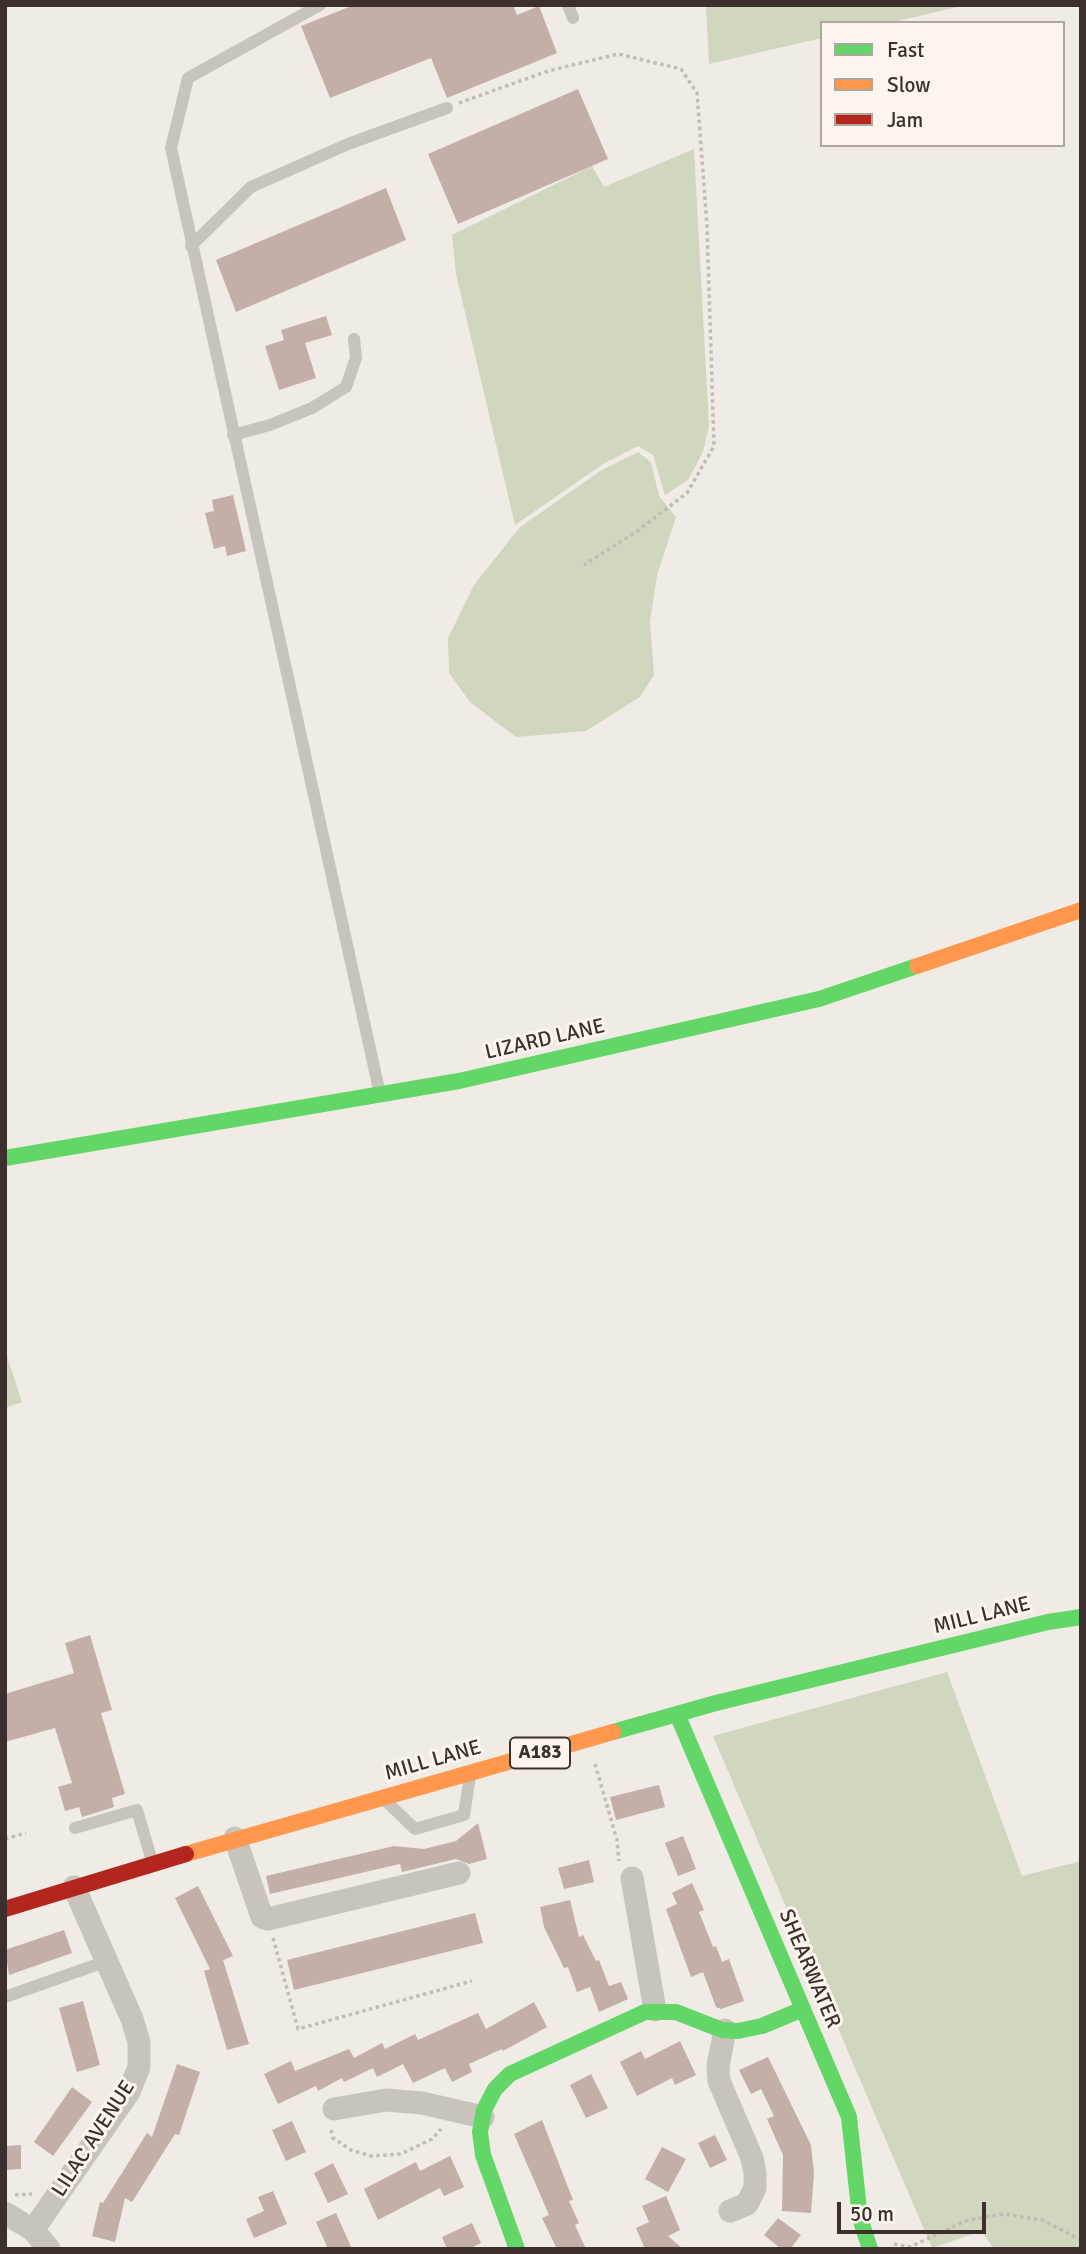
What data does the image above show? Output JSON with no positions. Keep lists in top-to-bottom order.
{
  "streets": {
    "street": [
      "LIZARD LANE",
      "MILL LANE",
      "A183",
      "SHEARWATER",
      "LILAC AVENUE"
    ]
  },
  "crossings": [
    ["MILL LANE", "SHEARWATER"],
    ["MILL LANE", "LILAC AVENUE"]
  ],
  "legend": ["Fast", "Slow", "Jam"],
  "scale_bar": "50 m"
}
